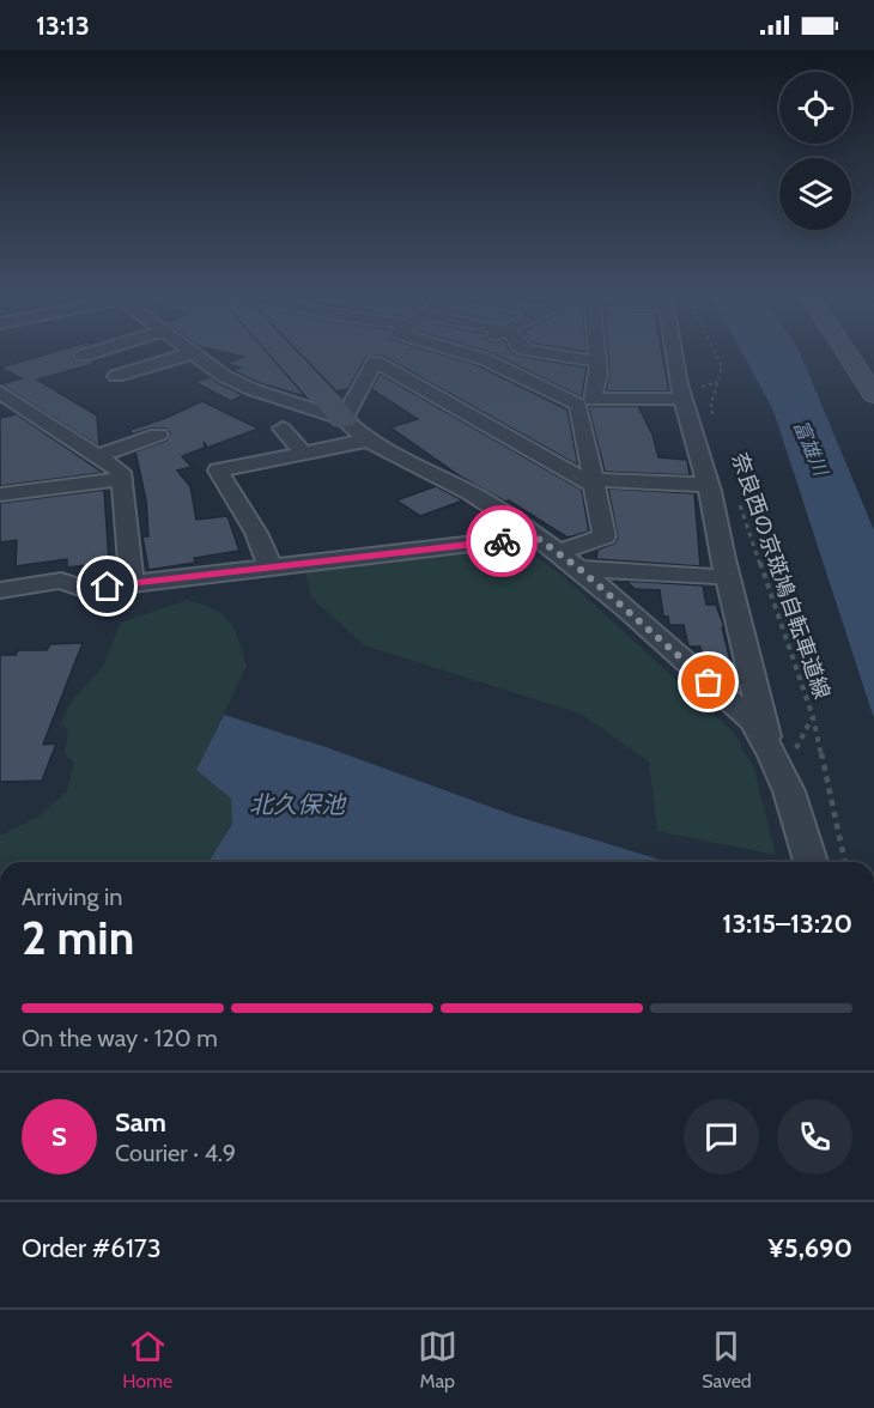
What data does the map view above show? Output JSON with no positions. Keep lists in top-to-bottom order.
{
  "streets": {
    "path": ["奈良西の京斑鳩自転車道線"]
  },
  "water": ["富雄川", "北久保池"],
  "page": {
    "status": "13:13",
    "heading": ["2 min", "Arriving in", "13:15–13:20"],
    "panel": [
      "Sam",
      "Courier · 4.9",
      "Order #6173",
      "¥5,690"
    ],
    "bar": "On the way · 120 m",
    "round": "S",
    "tabs": ["Home", "Map", "Saved"]
  }
}
